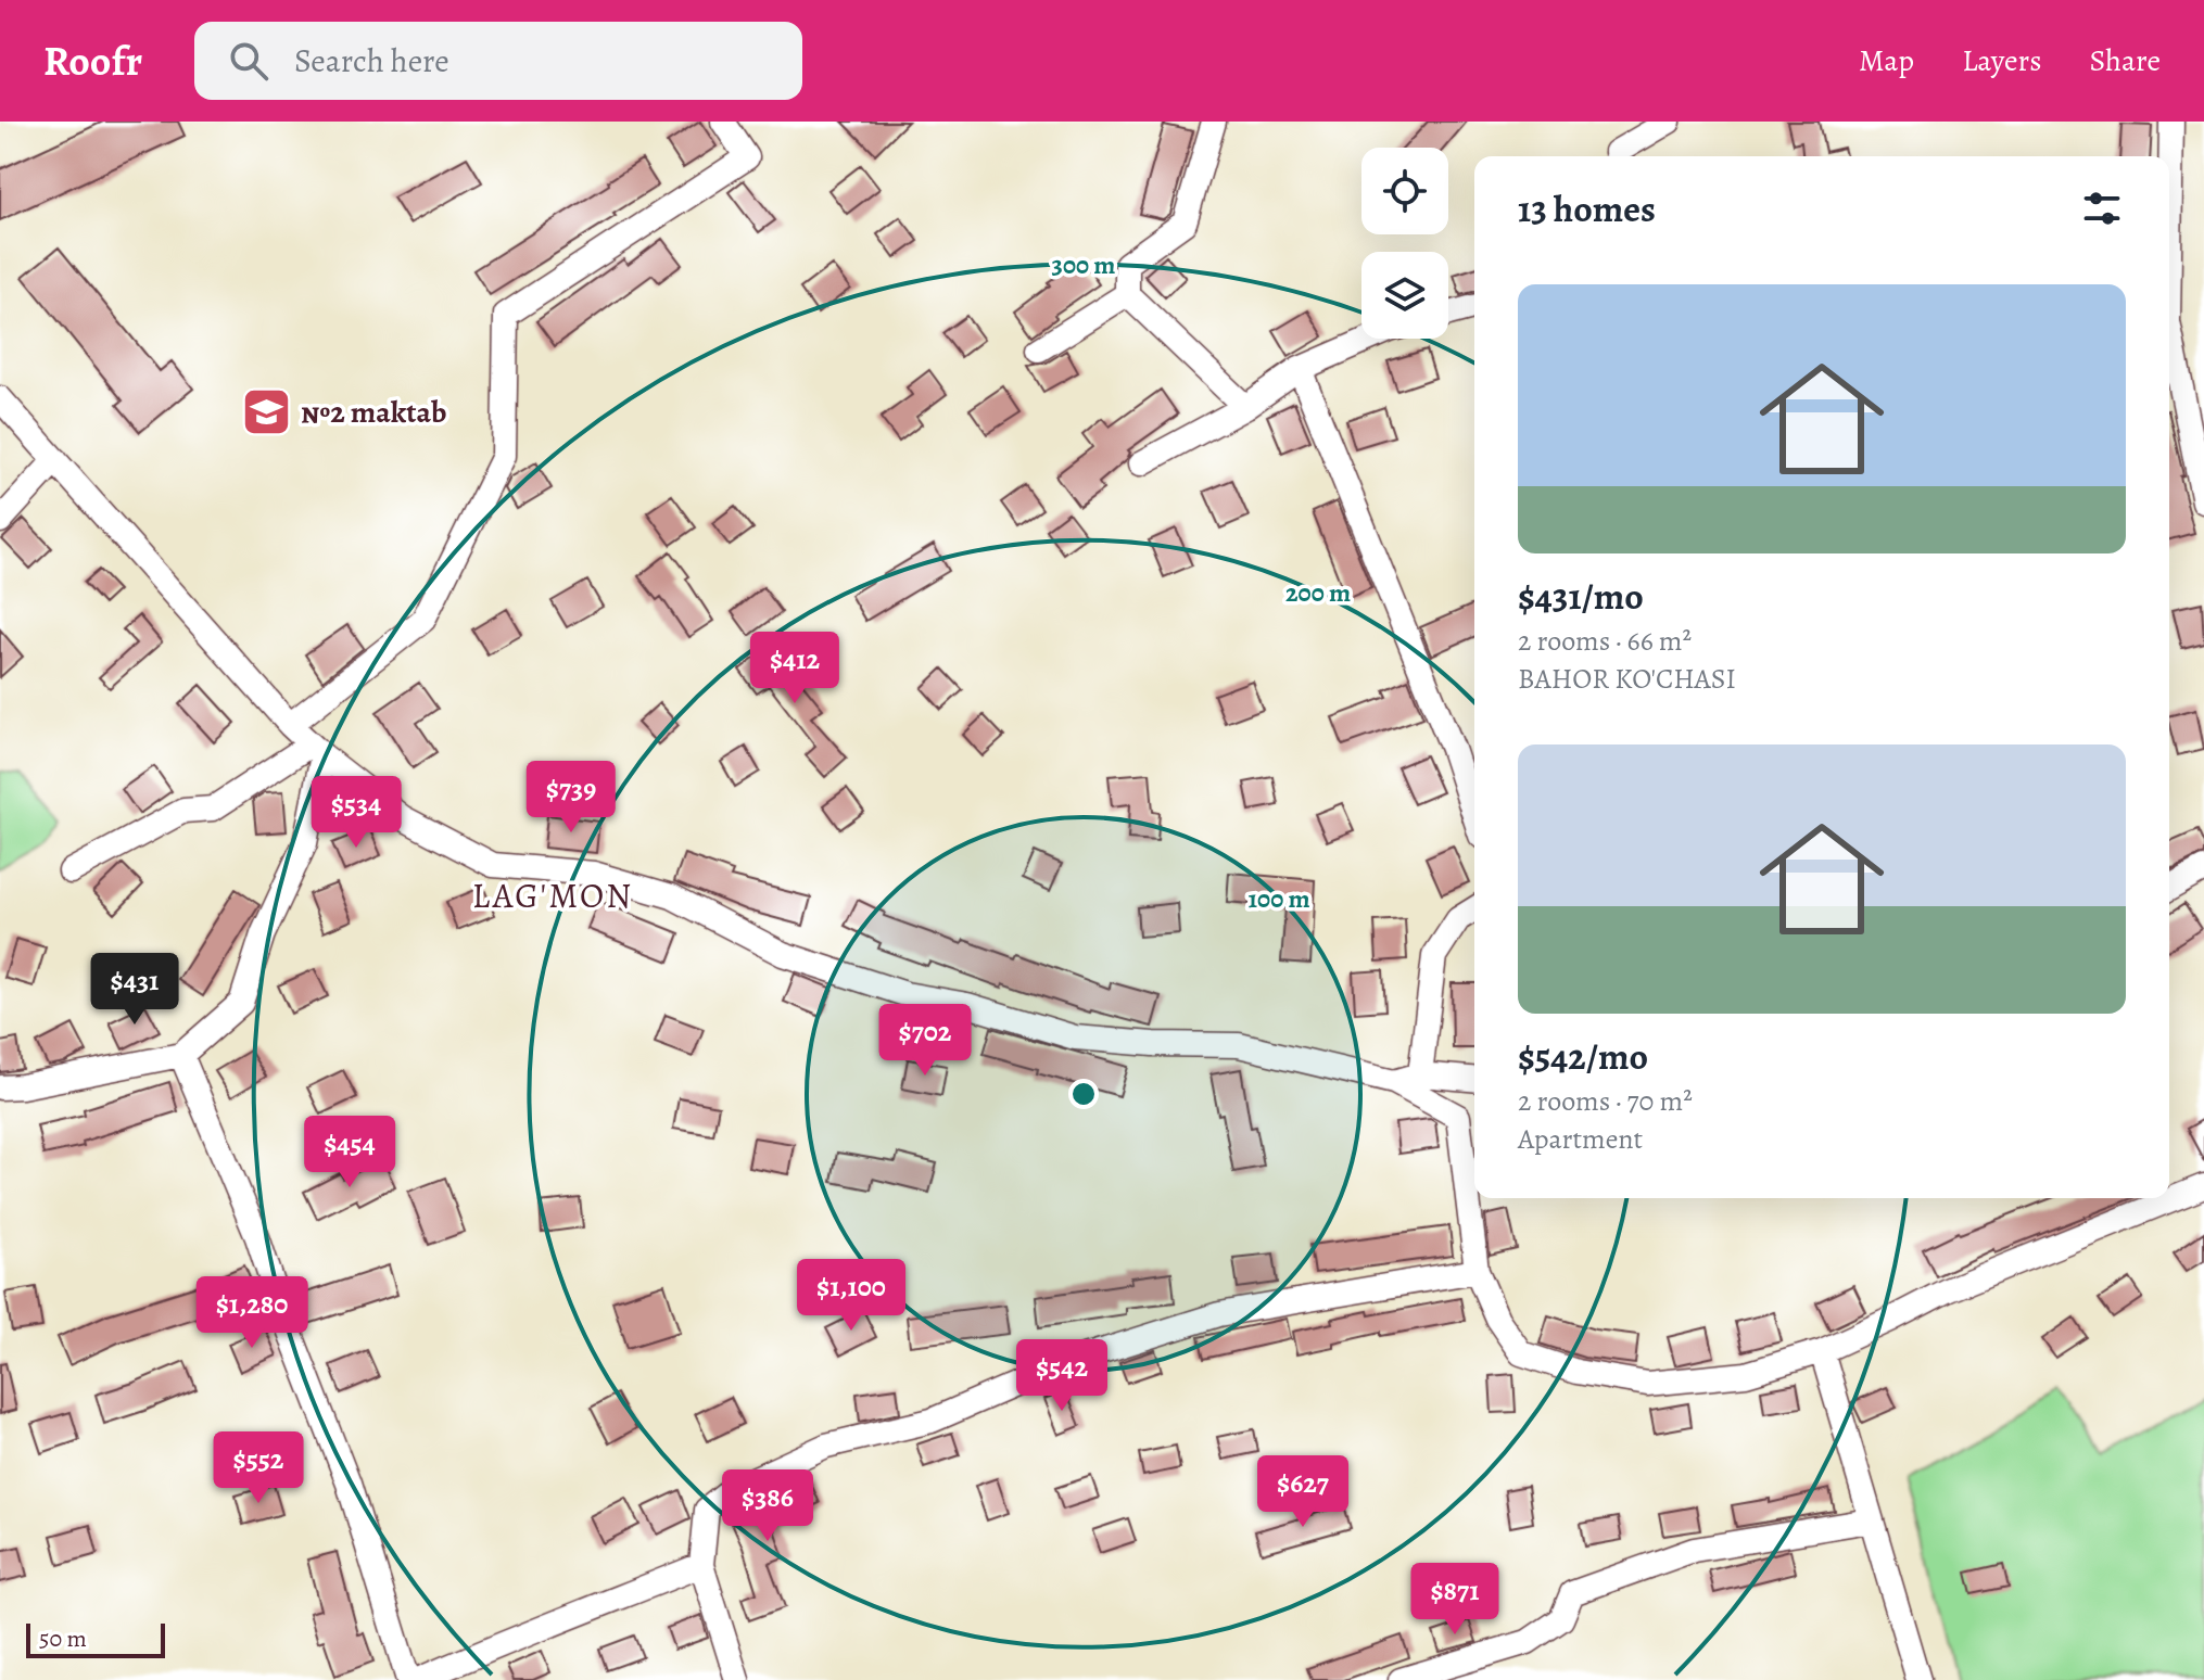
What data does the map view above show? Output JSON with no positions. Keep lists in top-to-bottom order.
{
  "districts": ["LAG'MON"],
  "places": {
    "school or university": ["№2 maktab"]
  },
  "scale_bar": "50 m",
  "page": {
    "header": "Roofr",
    "search": "Search here",
    "nav": ["Map", "Layers", "Share"],
    "heading": "13 homes",
    "list": [
      {
        "name": "$431/mo",
        "note": "2 rooms · 66 m² · BAHOR KO'CHASI"
      },
      {
        "name": "$542/mo",
        "note": "2 rooms · 70 m² · Apartment"
      }
    ],
    "price": [
      "$412",
      "$739",
      "$534",
      "$431",
      "$702",
      "$454",
      "$1,100",
      "$1,280",
      "$542",
      "$552",
      "$627",
      "$386",
      "$871"
    ],
    "scale": "50 m"
  },
  "rings": ["300 m", "200 m", "100 m"]
}
